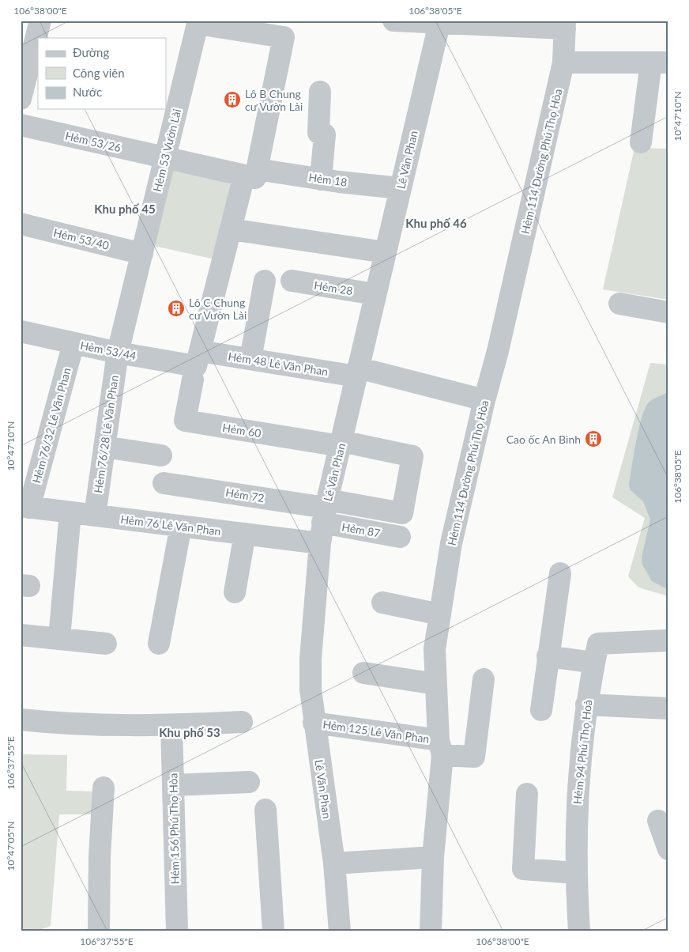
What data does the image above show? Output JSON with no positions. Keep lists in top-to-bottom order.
{
  "streets": {
    "street": [
      "Hẻm 53/26",
      "Hẻm 53 Vườn Lài",
      "Lê Văn Phan",
      "Hẻm 114 Đường Phú Thọ Hòa",
      "Hẻm 18",
      "Hẻm 53/40",
      "Hẻm 28",
      "Hẻm 53/44",
      "Hẻm 48 Lê Văn Phan",
      "Hẻm 76/32 Lê Văn Phan",
      "Hẻm 60",
      "Hẻm 76/28 Lê Văn Phan",
      "Hẻm 72",
      "Hẻm 76 Lê Văn Phan",
      "Hẻm 87",
      "Hẻm 125 Lê Văn Phan",
      "Hẻm 94 Phú Thọ Hoà",
      "Hẻm 156 Phú Thọ Hòa"
    ]
  },
  "crossings": [
    ["Hẻm 53/26", "Hẻm 53 Vườn Lài"],
    ["Hẻm 53/26", "Hẻm 18"],
    ["Hẻm 53 Vườn Lài", "Hẻm 18"],
    ["Hẻm 53 Vườn Lài", "Hẻm 53/40"],
    ["Hẻm 53 Vườn Lài", "Hẻm 53/44"],
    ["Hẻm 53 Vườn Lài", "Hẻm 48 Lê Văn Phan"],
    ["Hẻm 53 Vườn Lài", "Hẻm 60"],
    ["Hẻm 53 Vườn Lài", "Hẻm 76/28 Lê Văn Phan"],
    ["Lê Văn Phan", "Hẻm 18"],
    ["Lê Văn Phan", "Hẻm 28"],
    ["Lê Văn Phan", "Hẻm 48 Lê Văn Phan"],
    ["Lê Văn Phan", "Hẻm 60"],
    ["Lê Văn Phan", "Hẻm 72"],
    ["Lê Văn Phan", "Hẻm 76 Lê Văn Phan"],
    ["Lê Văn Phan", "Hẻm 87"],
    ["Lê Văn Phan", "Hẻm 125 Lê Văn Phan"],
    ["Hẻm 114 Đường Phú Thọ Hòa", "Hẻm 48 Lê Văn Phan"],
    ["Hẻm 114 Đường Phú Thọ Hòa", "Hẻm 125 Lê Văn Phan"],
    ["Hẻm 53/44", "Hẻm 48 Lê Văn Phan"],
    ["Hẻm 53/44", "Hẻm 76/32 Lê Văn Phan"],
    ["Hẻm 53/44", "Hẻm 60"],
    ["Hẻm 53/44", "Hẻm 76/28 Lê Văn Phan"],
    ["Hẻm 48 Lê Văn Phan", "Hẻm 60"],
    ["Hẻm 76/32 Lê Văn Phan", "Hẻm 76 Lê Văn Phan"],
    ["Hẻm 76/28 Lê Văn Phan", "Hẻm 76 Lê Văn Phan"],
    ["Hẻm 72", "Hẻm 76 Lê Văn Phan"],
    ["Hẻm 72", "Hẻm 87"],
    ["Hẻm 76 Lê Văn Phan", "Hẻm 87"]
  ],
  "districts": ["Khu phố 45", "Khu phố 46", "Khu phố 53"],
  "places": {
    "building": ["Lô B Chung cư Vườn Lài", "Lô C Chung cư Vườn Lài", "Cao ốc An Bình"]
  },
  "legend": ["Đường", "Công viên", "Nước"],
  "coordinates": [
    "106°38'00\"E",
    "106°38'05\"E",
    "10°47'10\"N",
    "106°37'55\"E",
    "10°47'05\"N"
  ]
}
